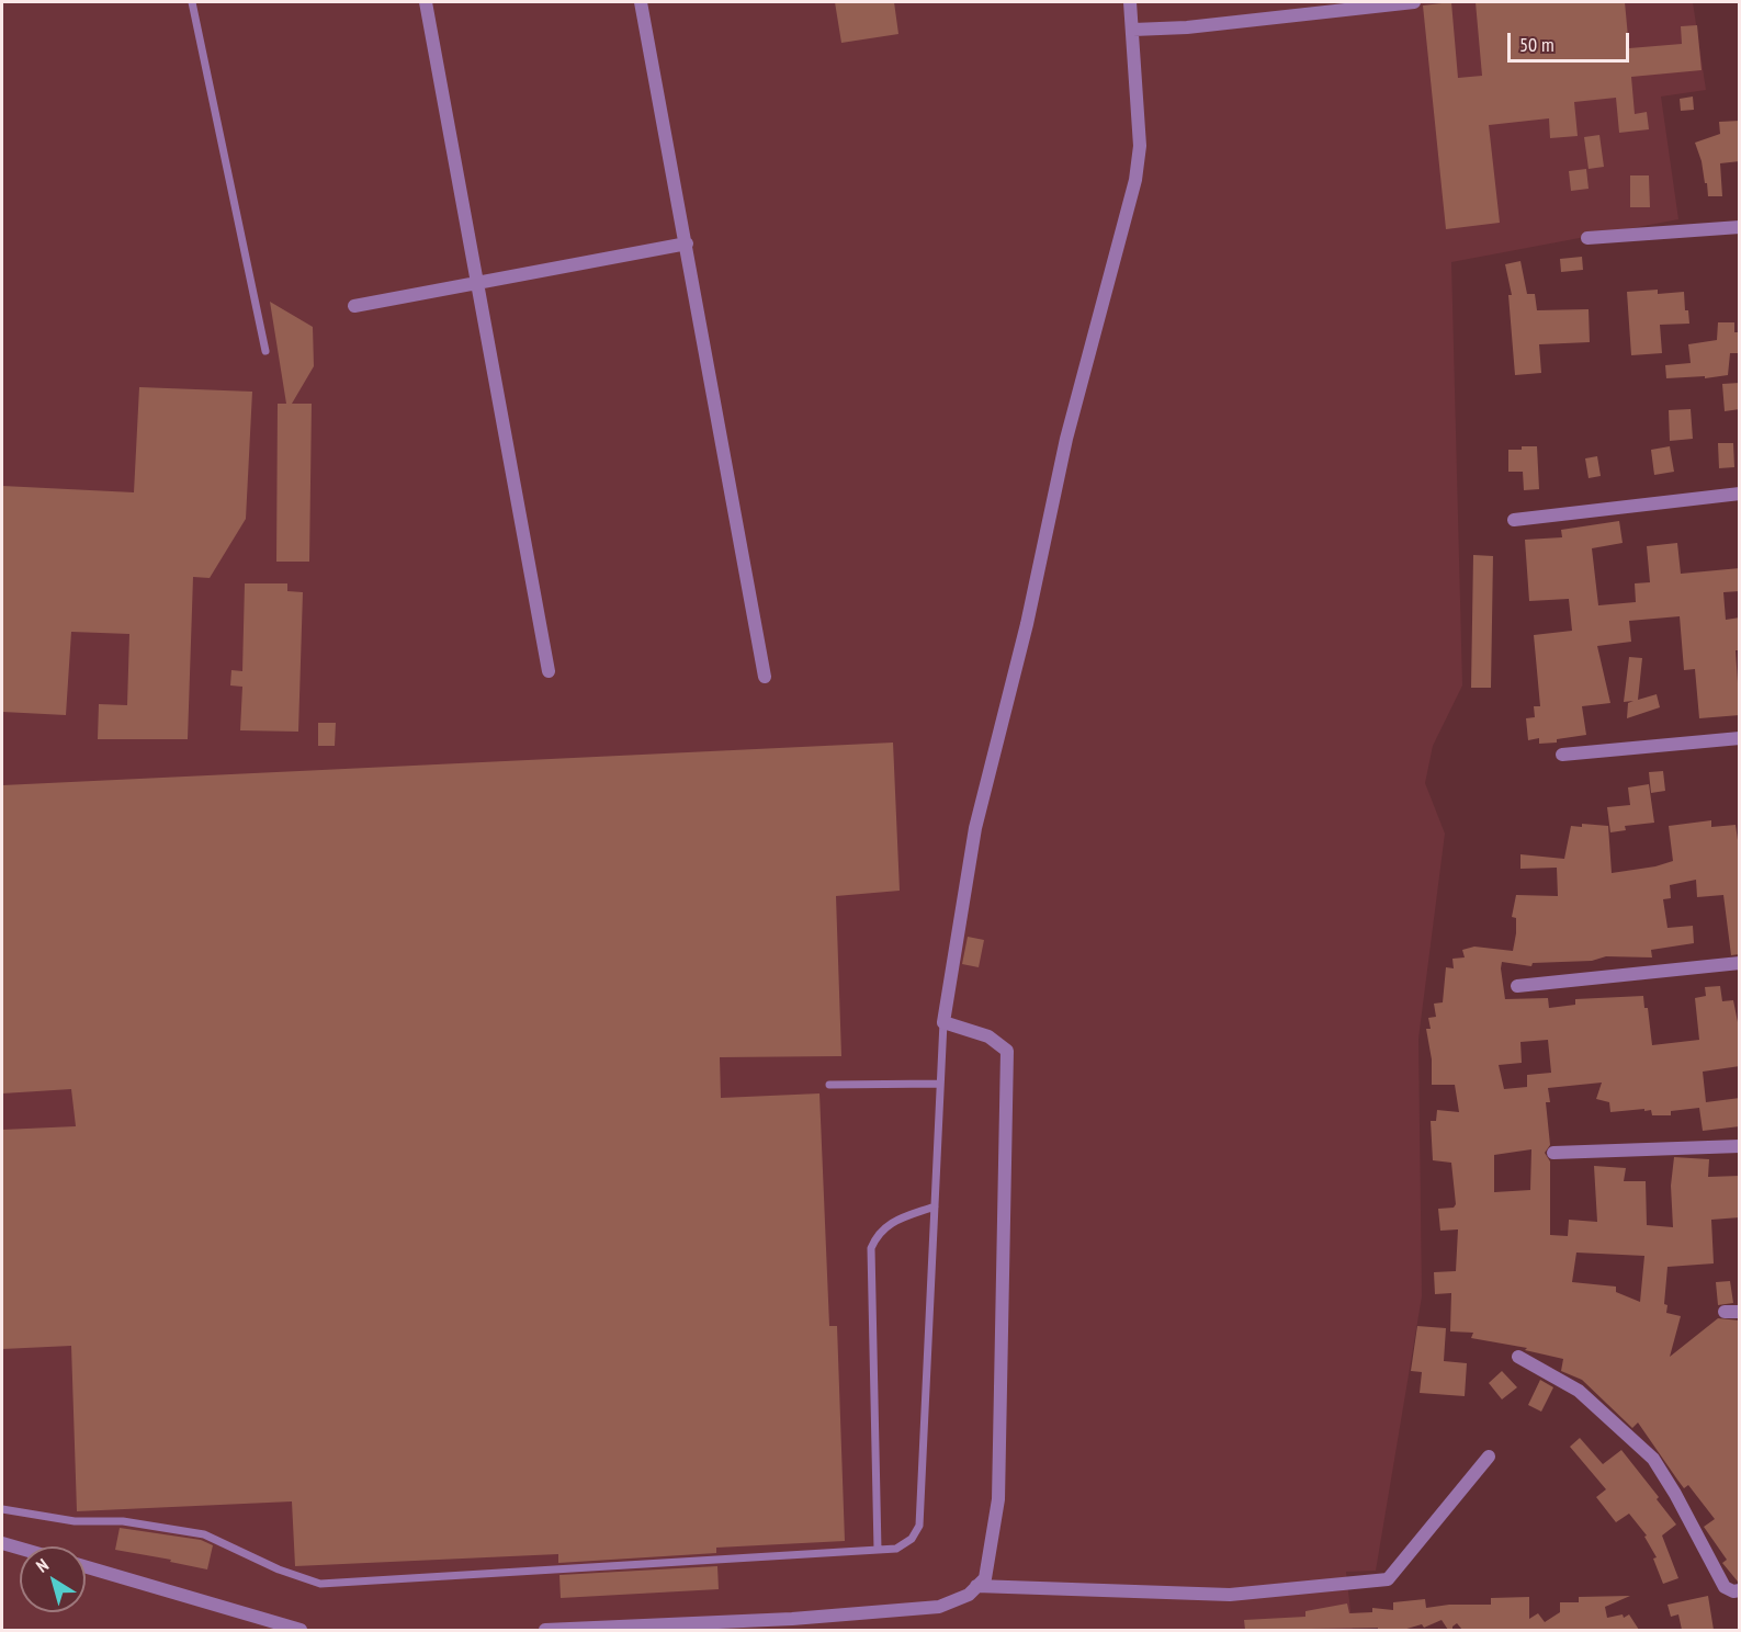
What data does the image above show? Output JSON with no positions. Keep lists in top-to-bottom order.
{
  "scale_bar": "50 m",
  "north": "top left"
}
